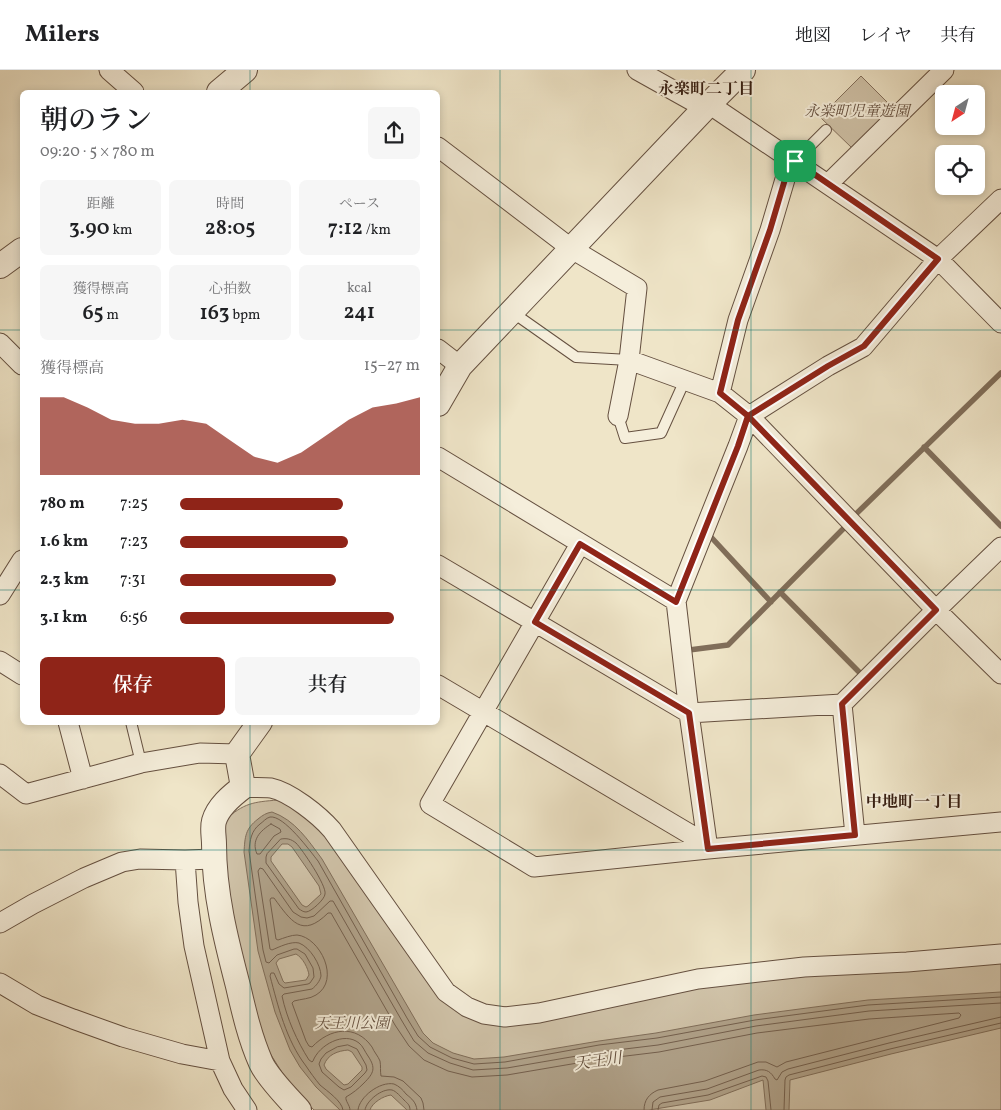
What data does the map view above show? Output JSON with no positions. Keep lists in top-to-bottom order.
{
  "districts": ["永楽町二丁目", "中地町一丁目"],
  "water": ["天王川"],
  "parks": ["永楽町児童遊園", "天王川公園"],
  "north": "bottom left",
  "page": {
    "header": "Milers",
    "nav": ["地図", "レイヤ", "共有"],
    "heading": ["朝のラン", "09:20 · 5 × 780 m"],
    "stats": [
      ["距離", "3.90 km"],
      ["時間", "28:05"],
      ["ペース", "7:12 /km"],
      ["獲得標高", "65 m"],
      ["心拍数", "163 bpm"],
      ["kcal", "241"]
    ],
    "chart": ["獲得標高", "15–27 m"],
    "list": [
      {
        "name": "780 m",
        "note": "7:25"
      },
      {
        "name": "1.6 km",
        "note": "7:23"
      },
      {
        "name": "2.3 km",
        "note": "7:31"
      },
      {
        "name": "3.1 km",
        "note": "6:56"
      }
    ],
    "buttons": ["保存", "共有"]
  }
}
